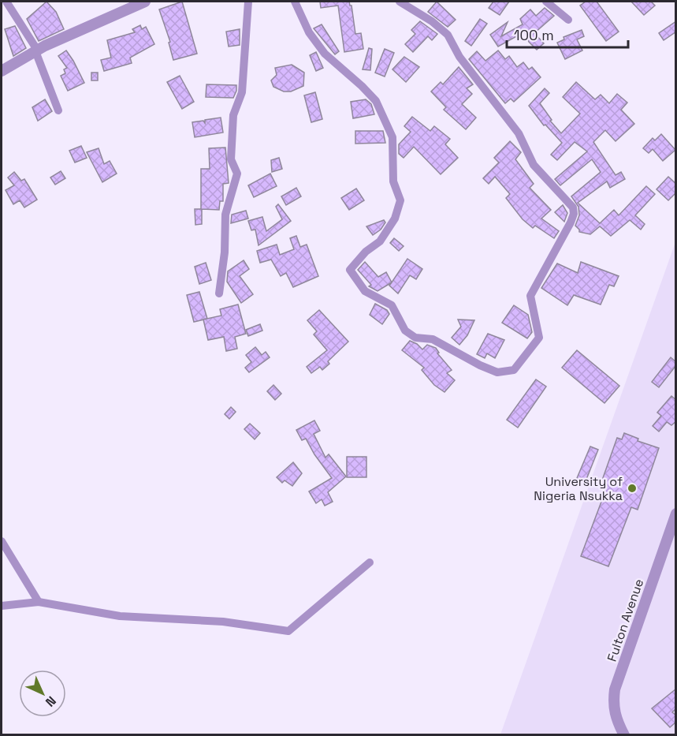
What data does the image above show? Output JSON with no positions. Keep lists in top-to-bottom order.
{
  "streets": {
    "street": ["Fulton Avenue"]
  },
  "places": ["University of Nigeria Nsukka"],
  "scale_bar": "100 m",
  "north": "bottom right"
}
